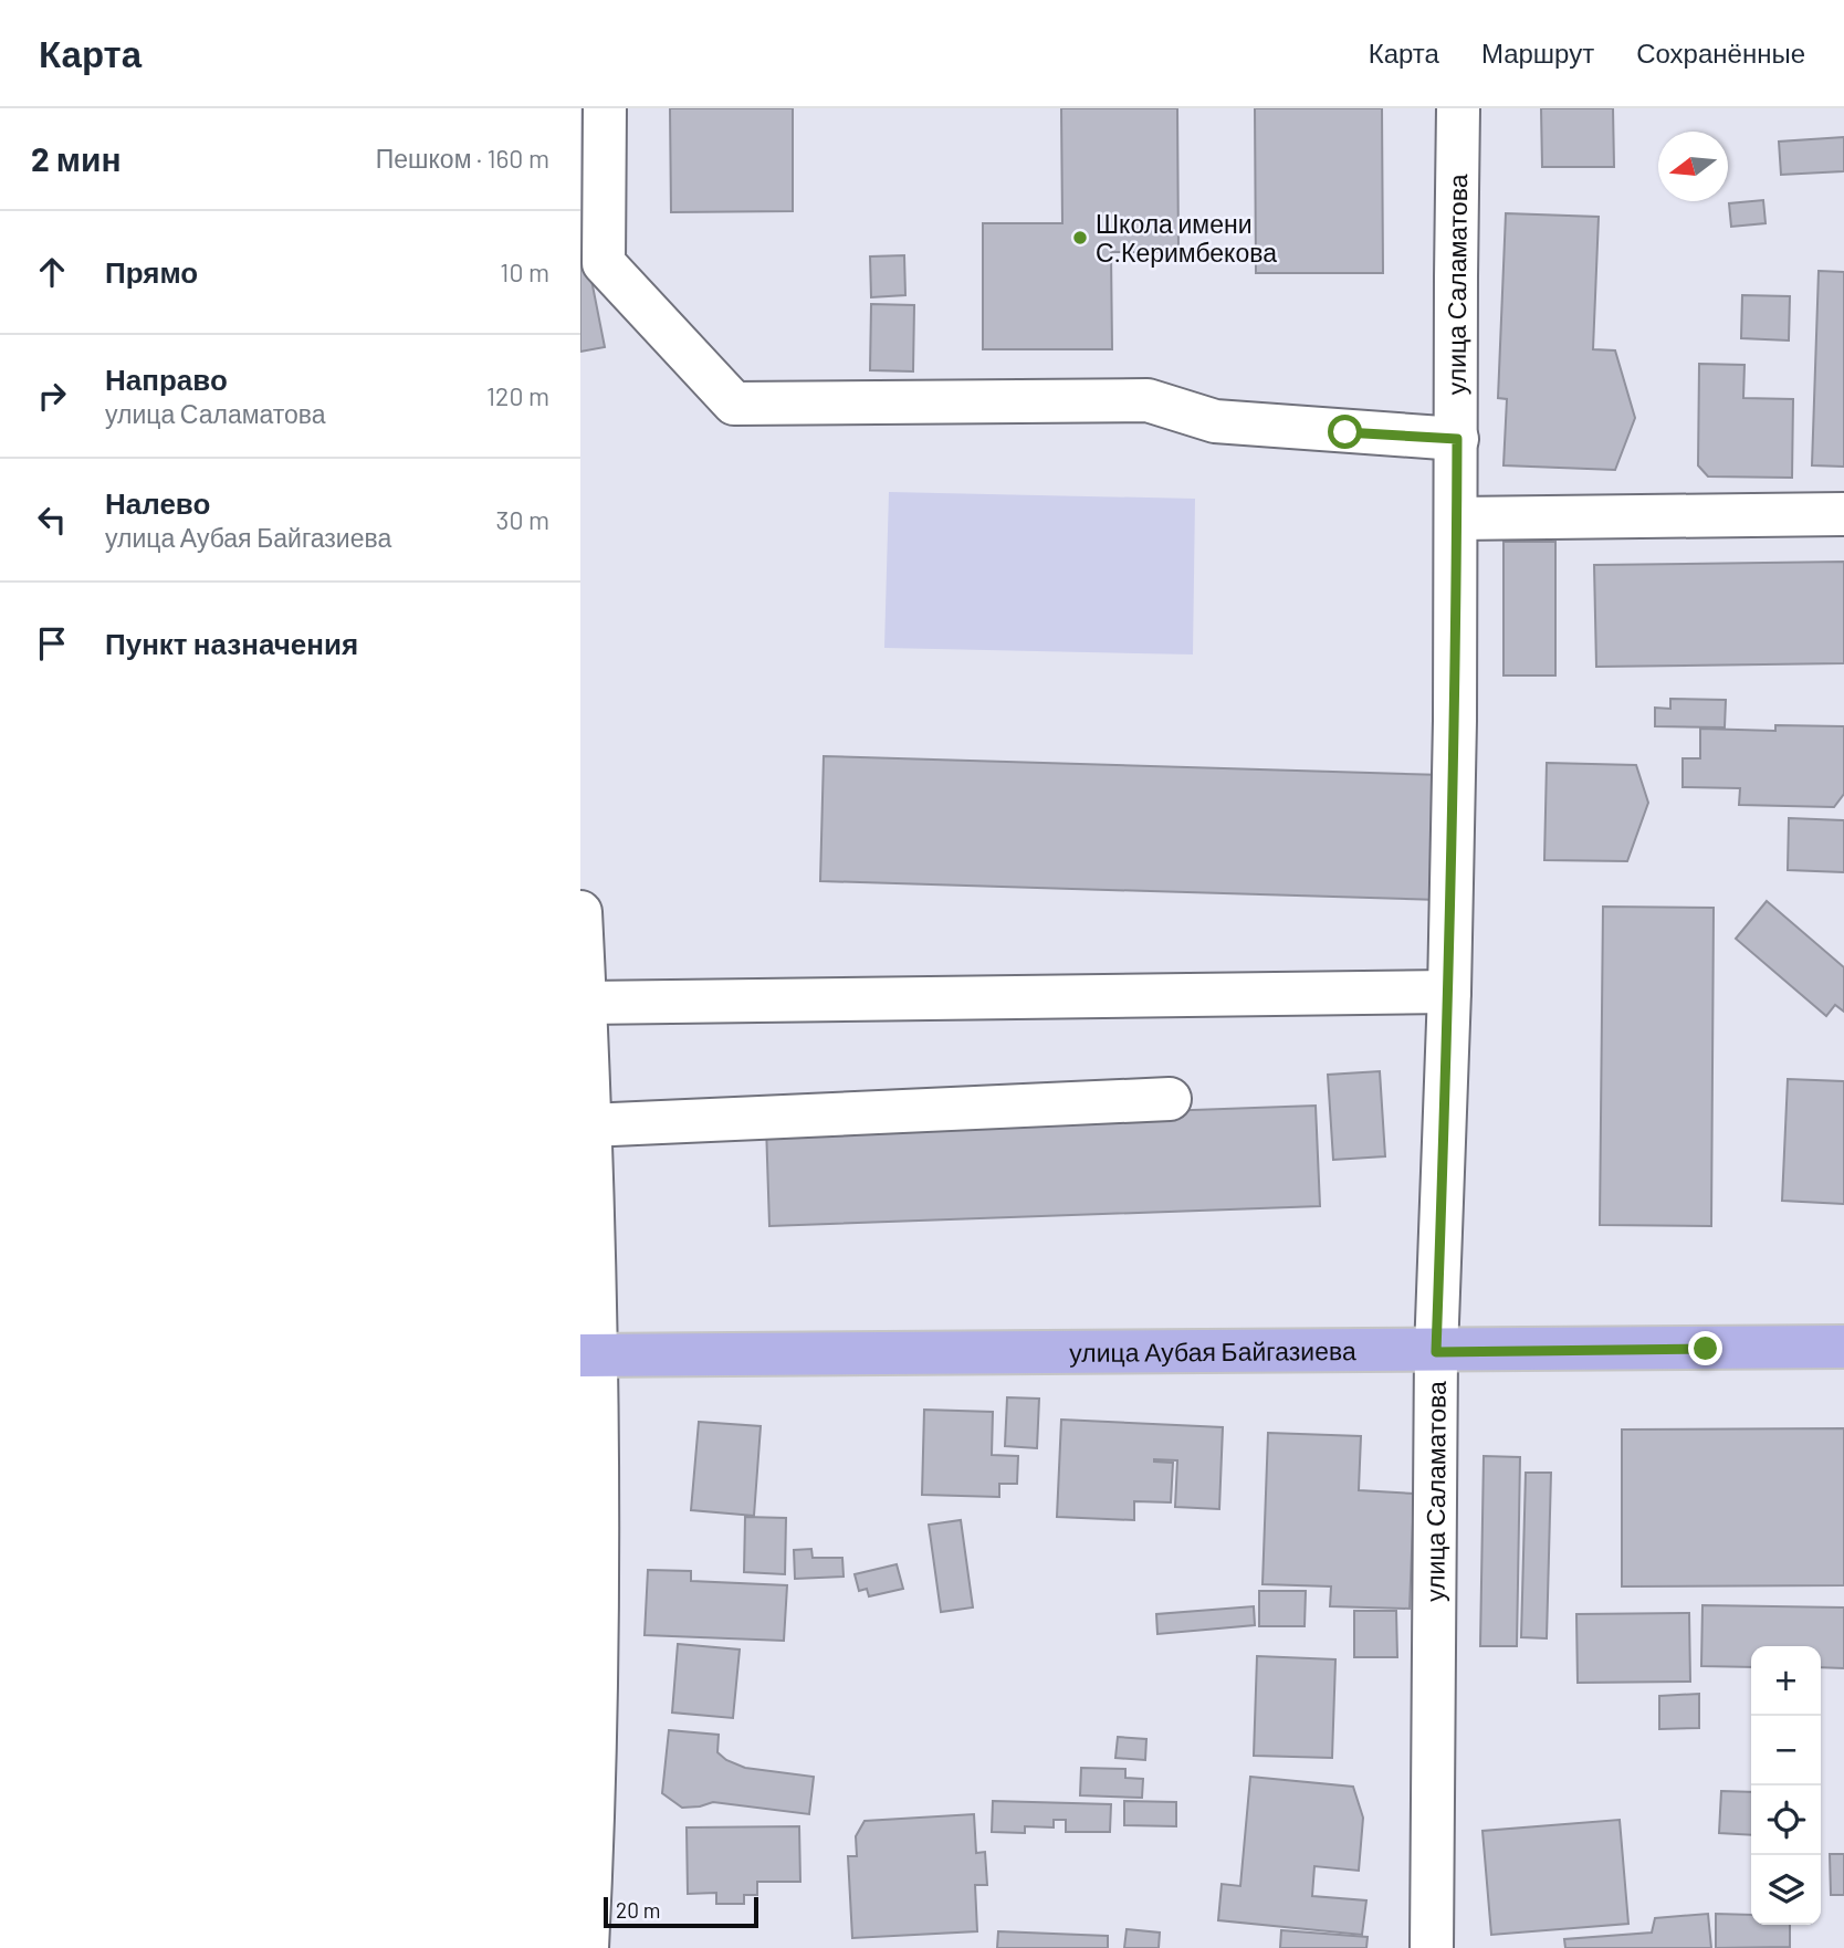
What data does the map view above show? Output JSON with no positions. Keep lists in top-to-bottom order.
{
  "streets": {
    "main road": ["улица Аубая Байгазиева"],
    "street": ["улица Саламатова"]
  },
  "crossings": [
    ["улица Саламатова", "улица Аубая Байгазиева"]
  ],
  "places": ["Школа имени С.Керимбекова"],
  "scale_bar": "20 m",
  "north": "left",
  "page": {
    "header": "Карта",
    "nav": ["Карта", "Маршрут", "Сохранённые"],
    "heading": ["2 мин", "Пешком · 160 m"],
    "list": [
      ["Прямо", "10 m"],
      ["Направо", "улица Саламатова", "120 m"],
      ["Налево", "улица Аубая Байгазиева", "30 m"],
      "Пункт назначения"
    ],
    "map_buttons": ["+", "−"],
    "scale": "20 m"
  }
}
